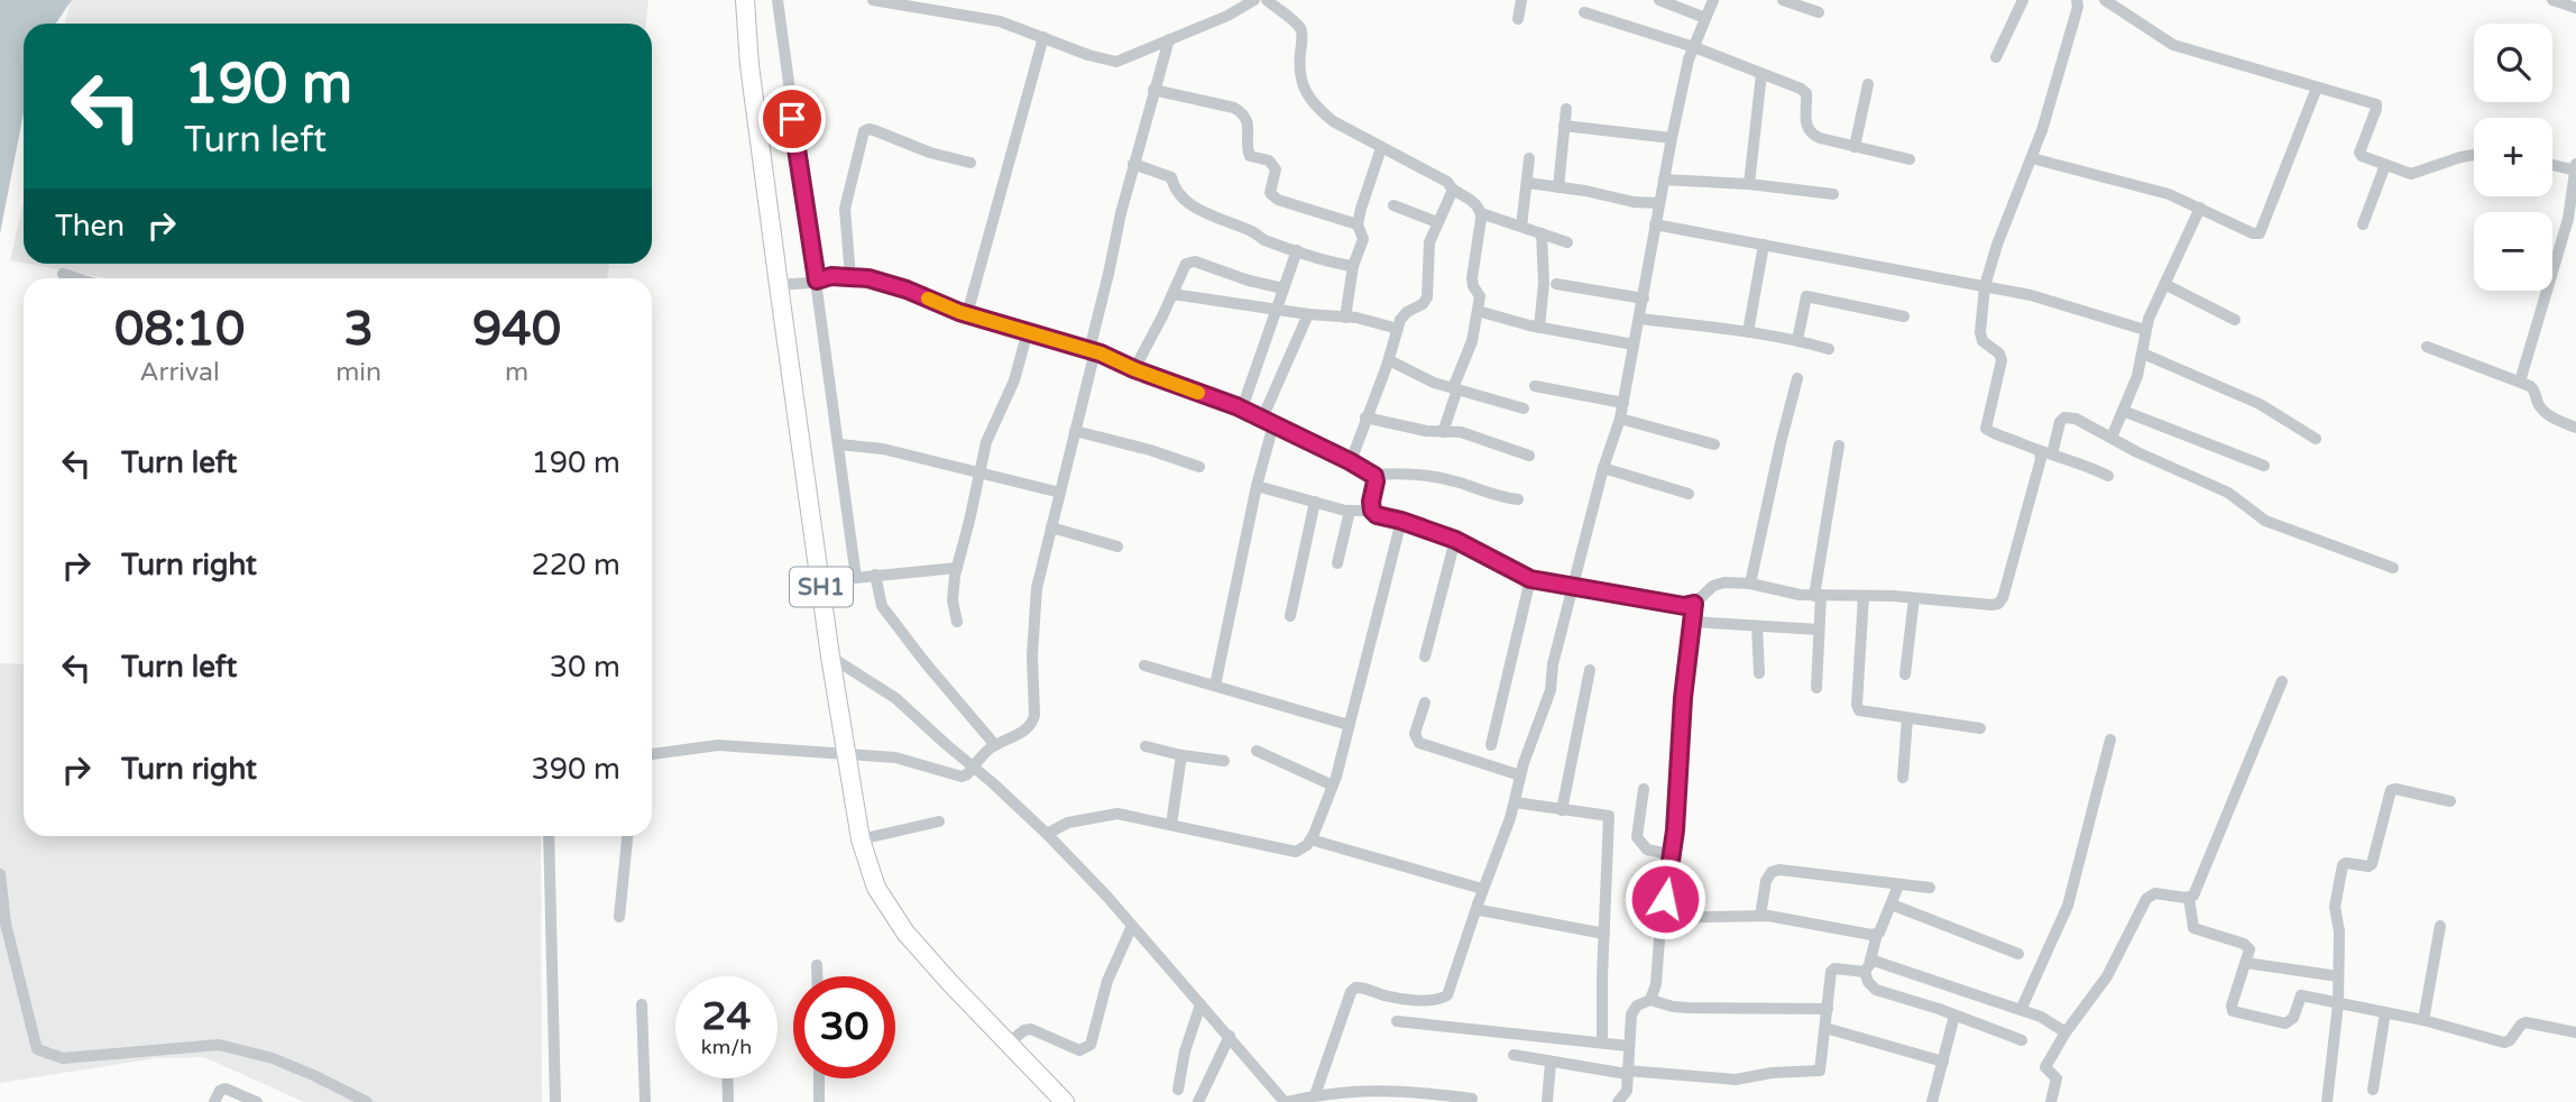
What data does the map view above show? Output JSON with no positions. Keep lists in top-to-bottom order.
{
  "streets": {
    "main road": ["SH1"]
  },
  "page": {
    "map_buttons": ["+", "−"],
    "turn": ["190 m", "Turn left"],
    "then": "Then",
    "eta": [
      "08:10",
      "Arrival",
      "3",
      "min",
      "940",
      "m"
    ],
    "list": [
      {
        "name": "Turn left",
        "value": "190 m"
      },
      {
        "name": "Turn right",
        "value": "220 m"
      },
      {
        "name": "Turn left",
        "value": "30 m"
      },
      {
        "name": "Turn right",
        "value": "390 m"
      }
    ],
    "speed": "24 km/h",
    "limit": "30"
  }
}
